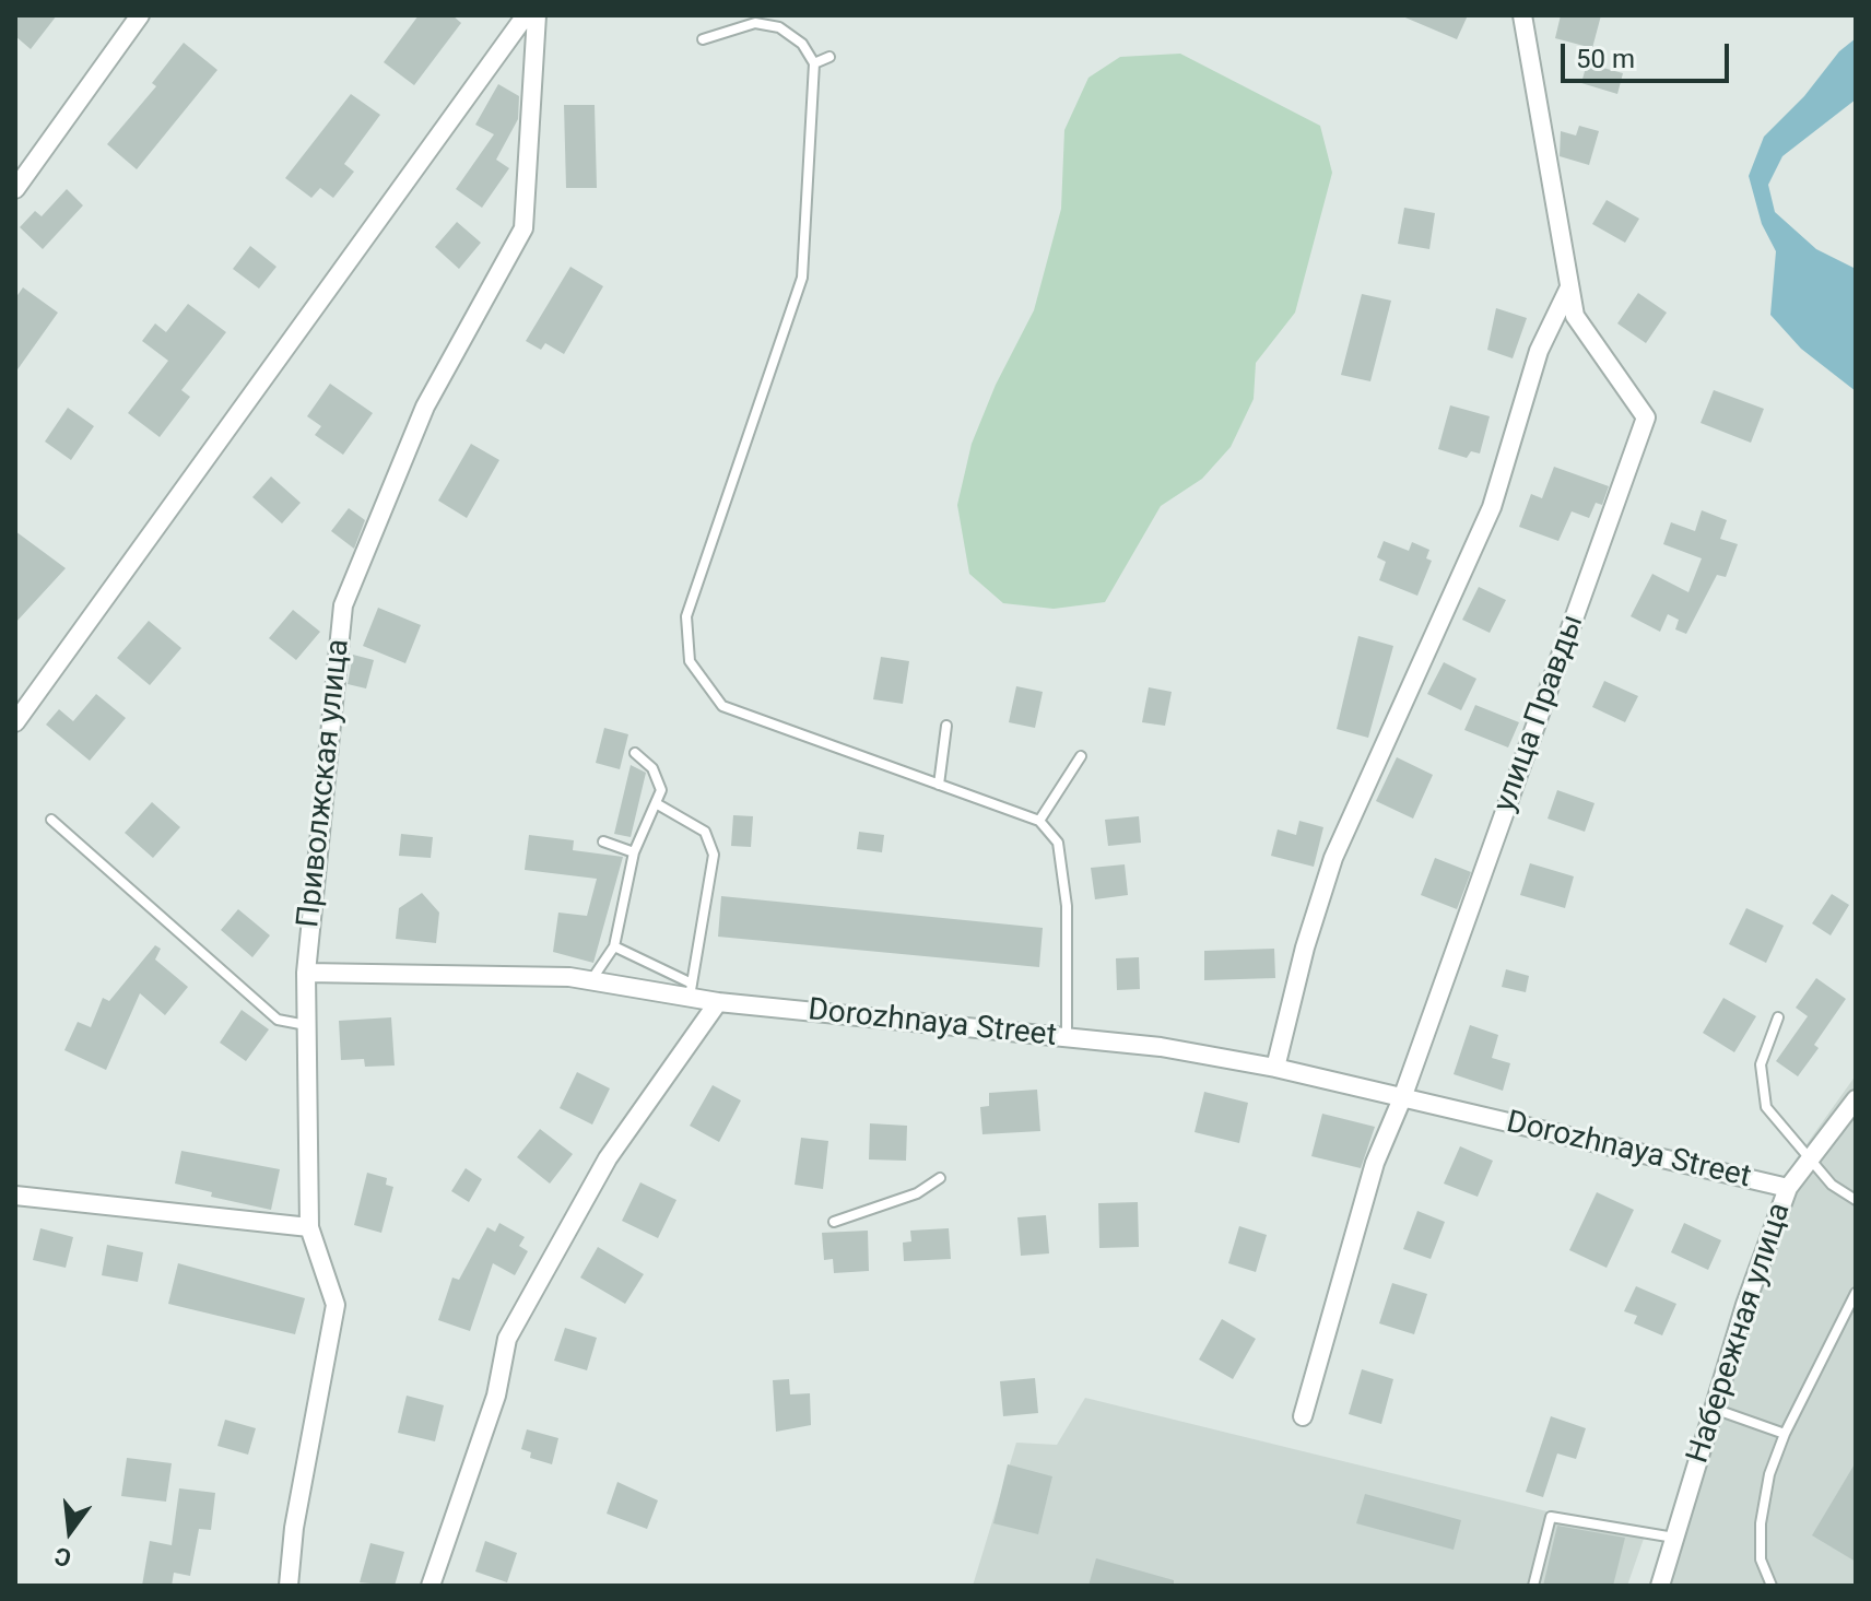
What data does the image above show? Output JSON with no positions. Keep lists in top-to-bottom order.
{
  "streets": {
    "street": [
      "улица Правды",
      "Приволжская улица",
      "Dorozhnaya Street",
      "Набережная улица"
    ]
  },
  "crossings": [
    ["улица Правды", "Dorozhnaya Street"],
    ["Приволжская улица", "Dorozhnaya Street"],
    ["Dorozhnaya Street", "Набережная улица"]
  ],
  "scale_bar": "50 m",
  "north": "bottom"
}
